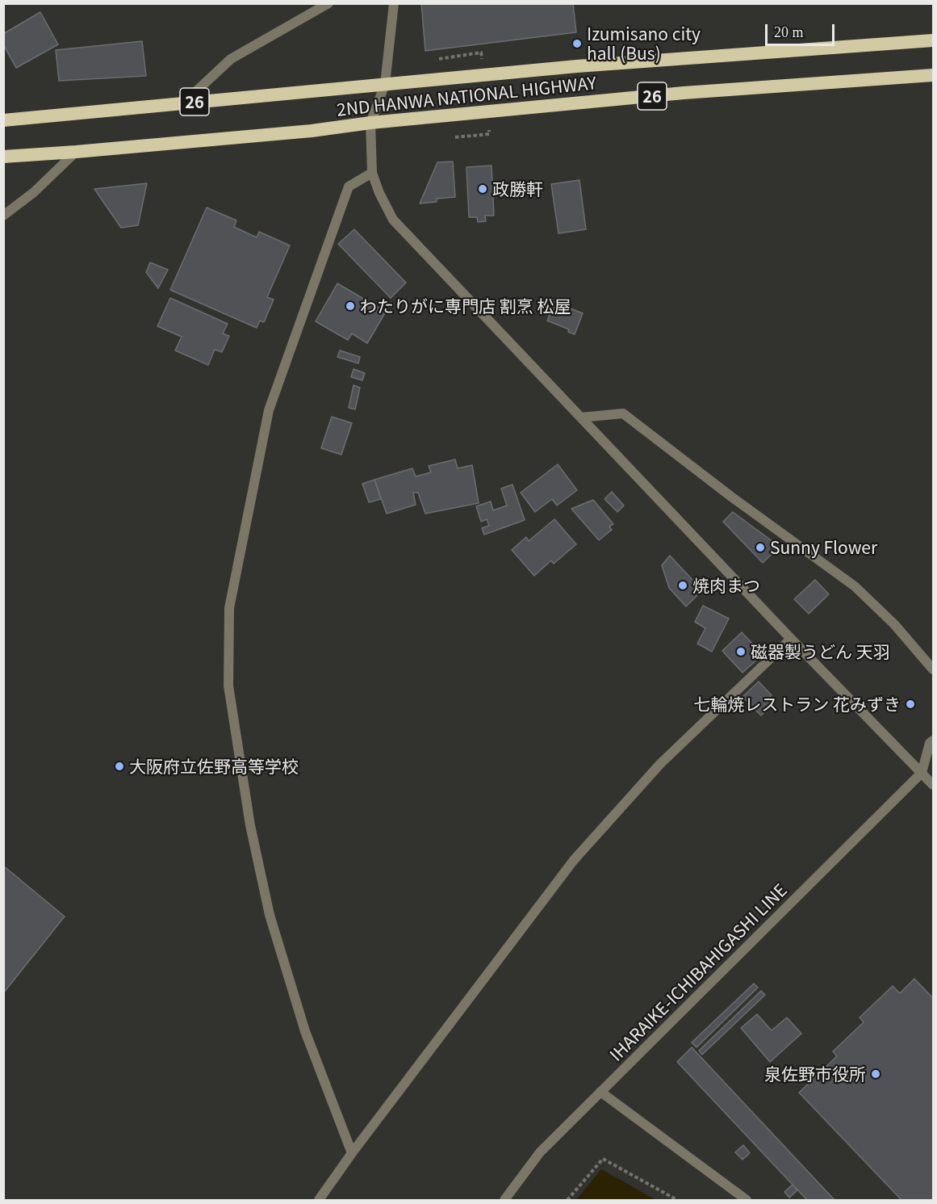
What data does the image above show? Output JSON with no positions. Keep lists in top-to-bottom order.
{
  "streets": {
    "highway": ["2ND HANWA NATIONAL HIGHWAY", "26"],
    "street": ["IHARAIKE-ICHIBAHIGASHI LINE"]
  },
  "places": [
    "Izumisano city hall (Bus)",
    "政勝軒",
    "わたりがに専門店 割烹 松屋",
    "Sunny Flower",
    "焼肉まつ",
    "磁器製うどん 天羽",
    "七輪焼レストラン 花みずき",
    "大阪府立佐野高等学校",
    "泉佐野市役所"
  ],
  "scale_bar": "20 m"
}
